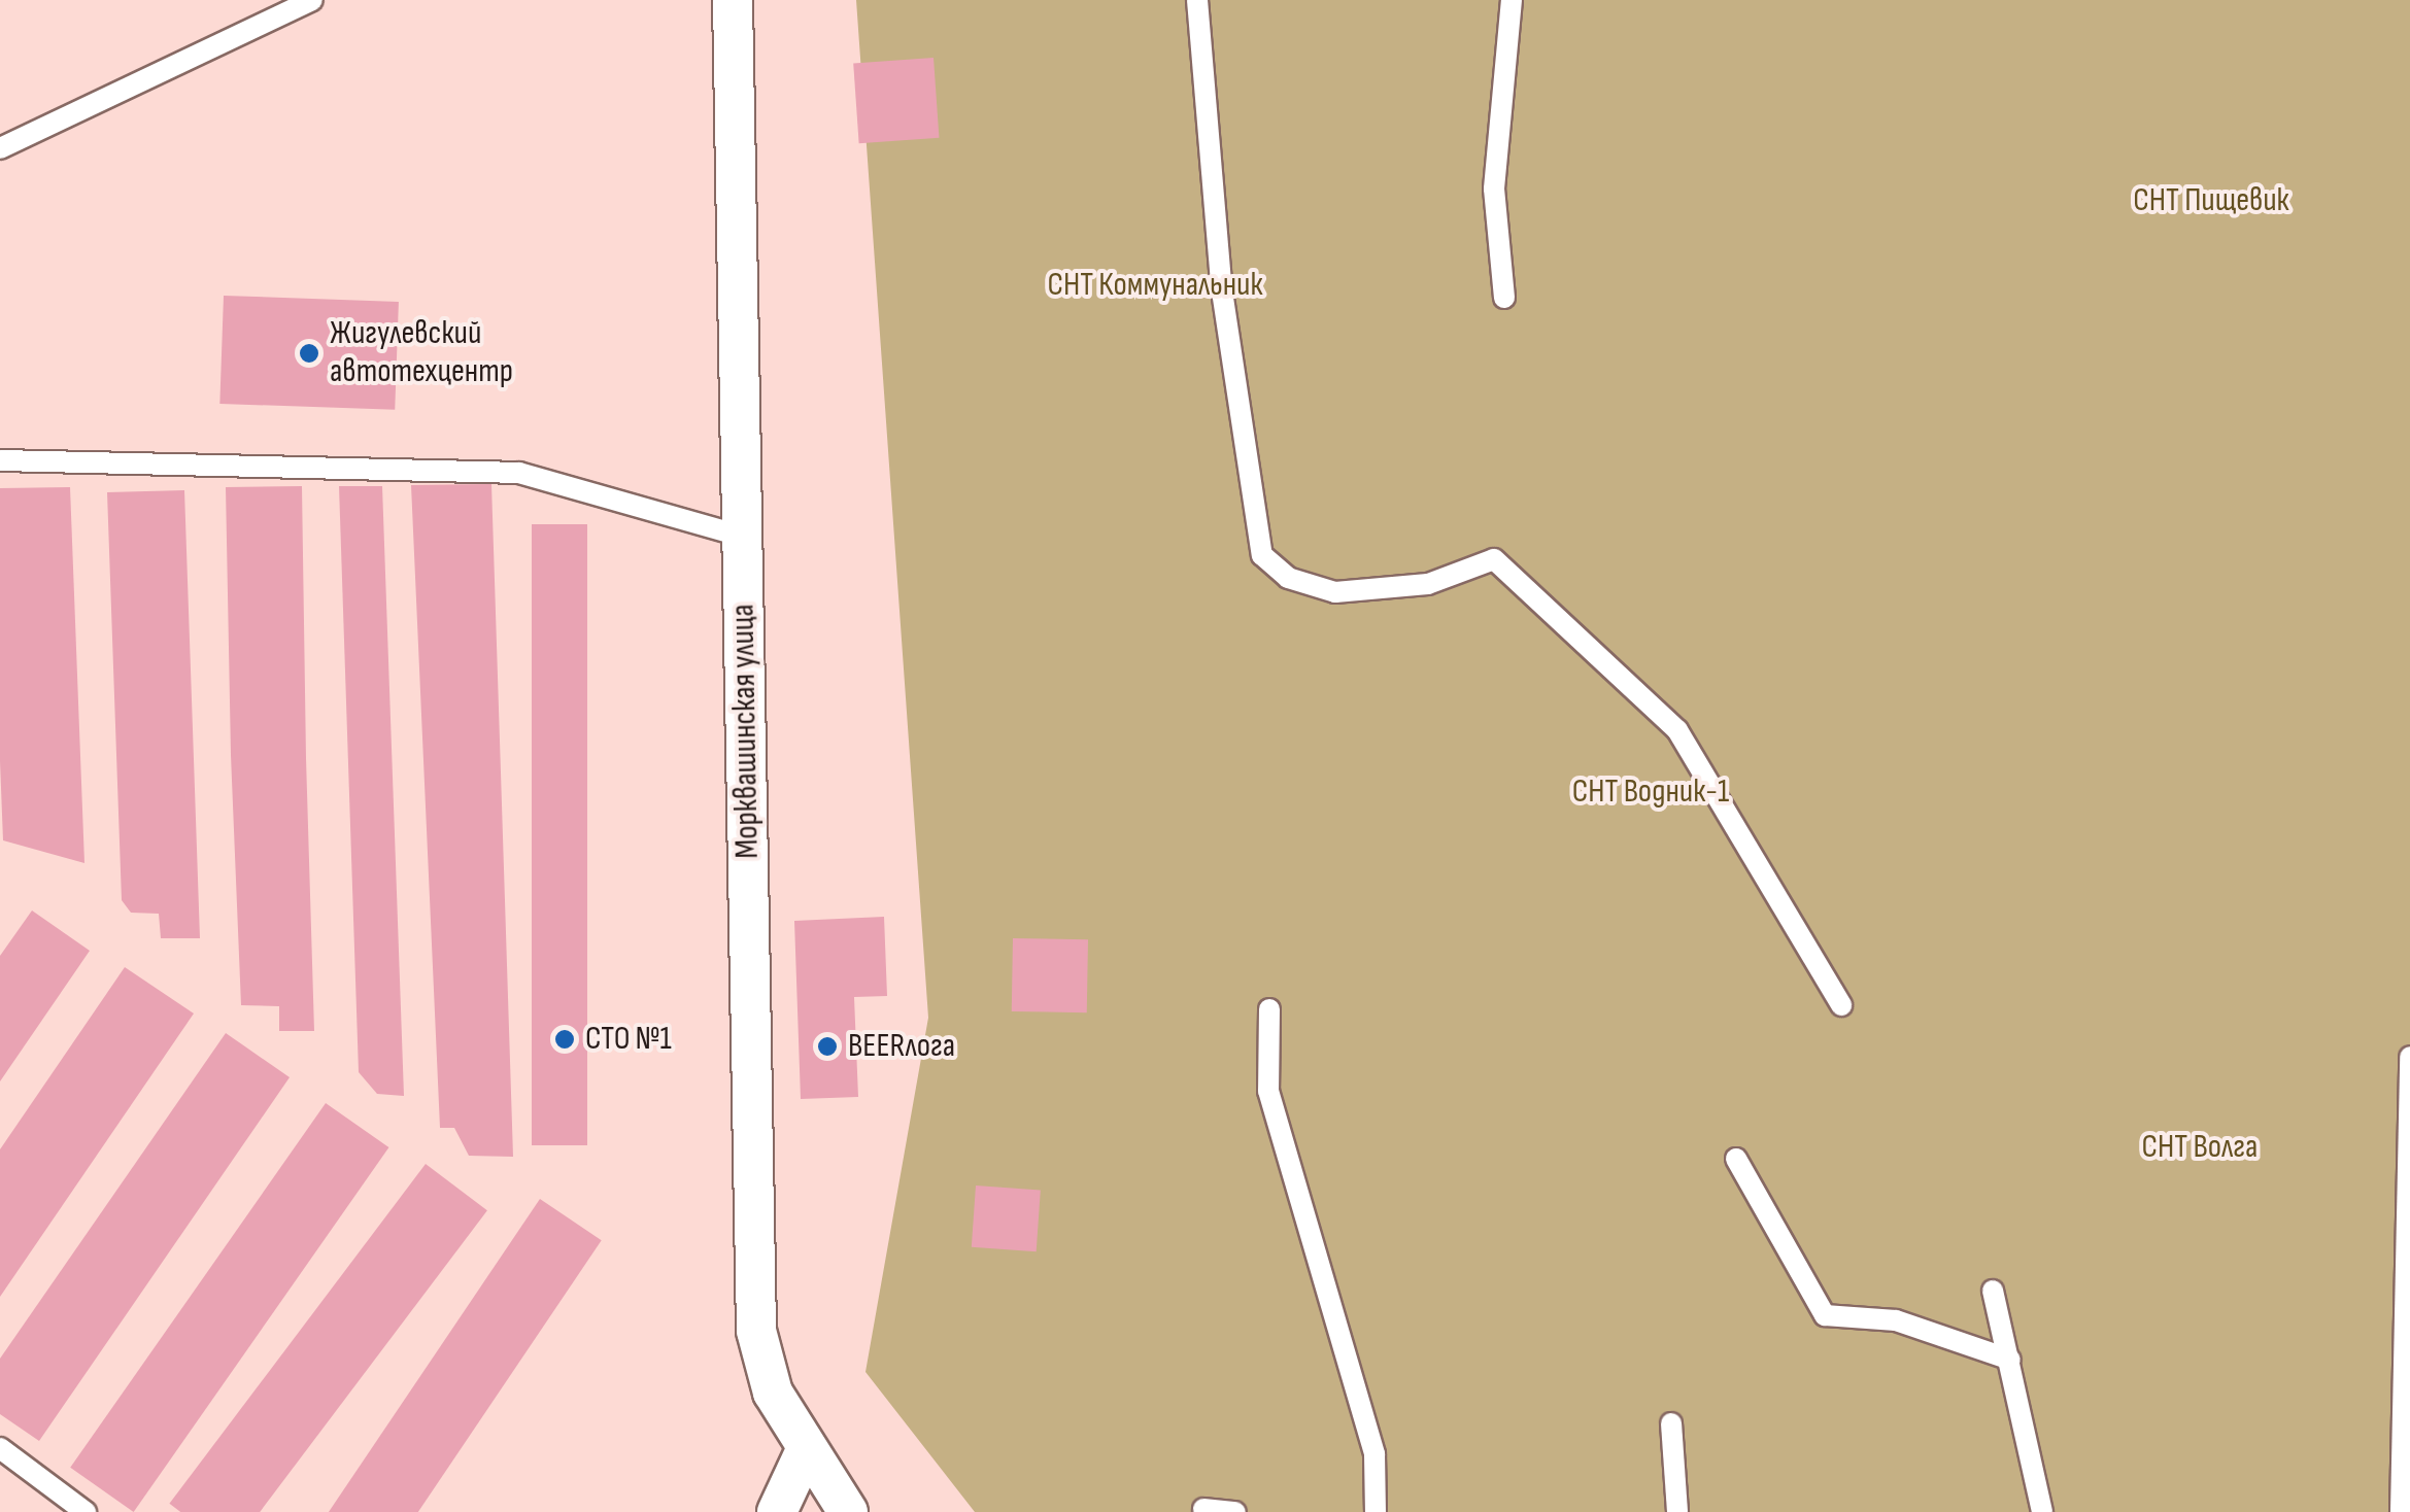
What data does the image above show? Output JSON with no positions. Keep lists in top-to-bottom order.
{
  "streets": {
    "street": ["Морквашинская улица"]
  },
  "parks": [
    "СНТ Пищевик",
    "СНТ Коммунальник",
    "СНТ Водник-1",
    "СНТ Волга"
  ],
  "places": ["Жигулевский автотехцентр", "СТО №1", "BEERлога"]
}
